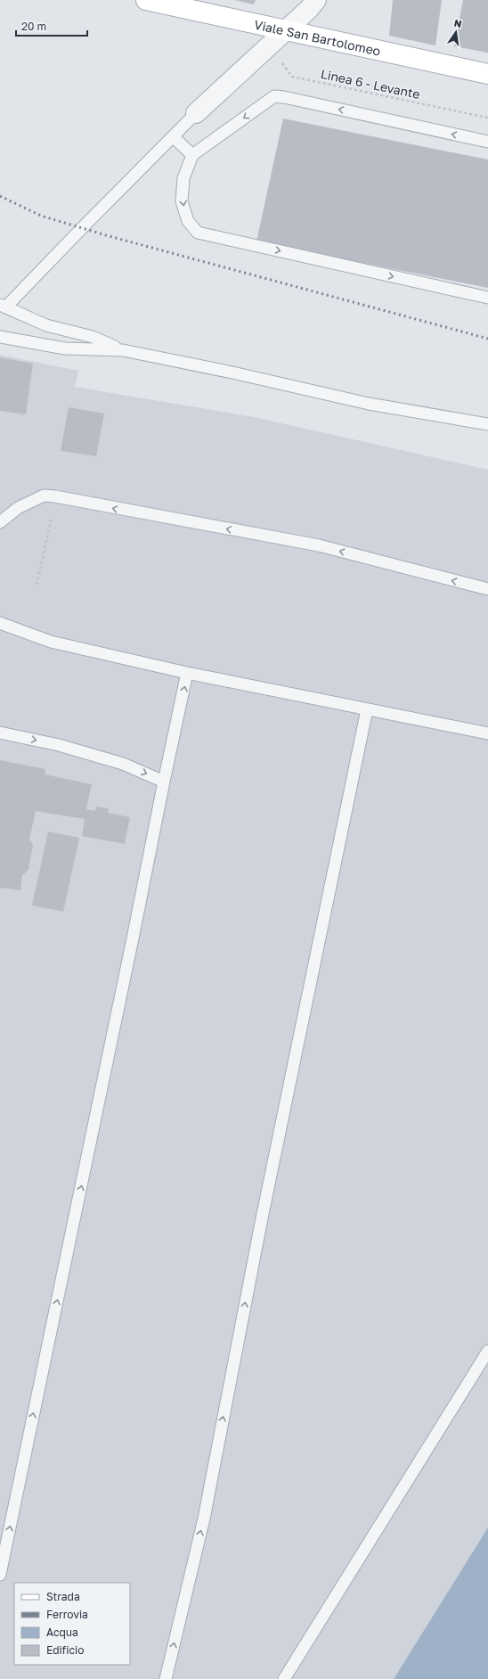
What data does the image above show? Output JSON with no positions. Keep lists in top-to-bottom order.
{
  "streets": {
    "main road": ["Viale San Bartolomeo"],
    "path": ["Linea 6 - Levante"]
  },
  "legend": [
    "Strada",
    "Ferrovia",
    "Acqua",
    "Edificio"
  ],
  "scale_bar": "20 m",
  "north": "top"
}
